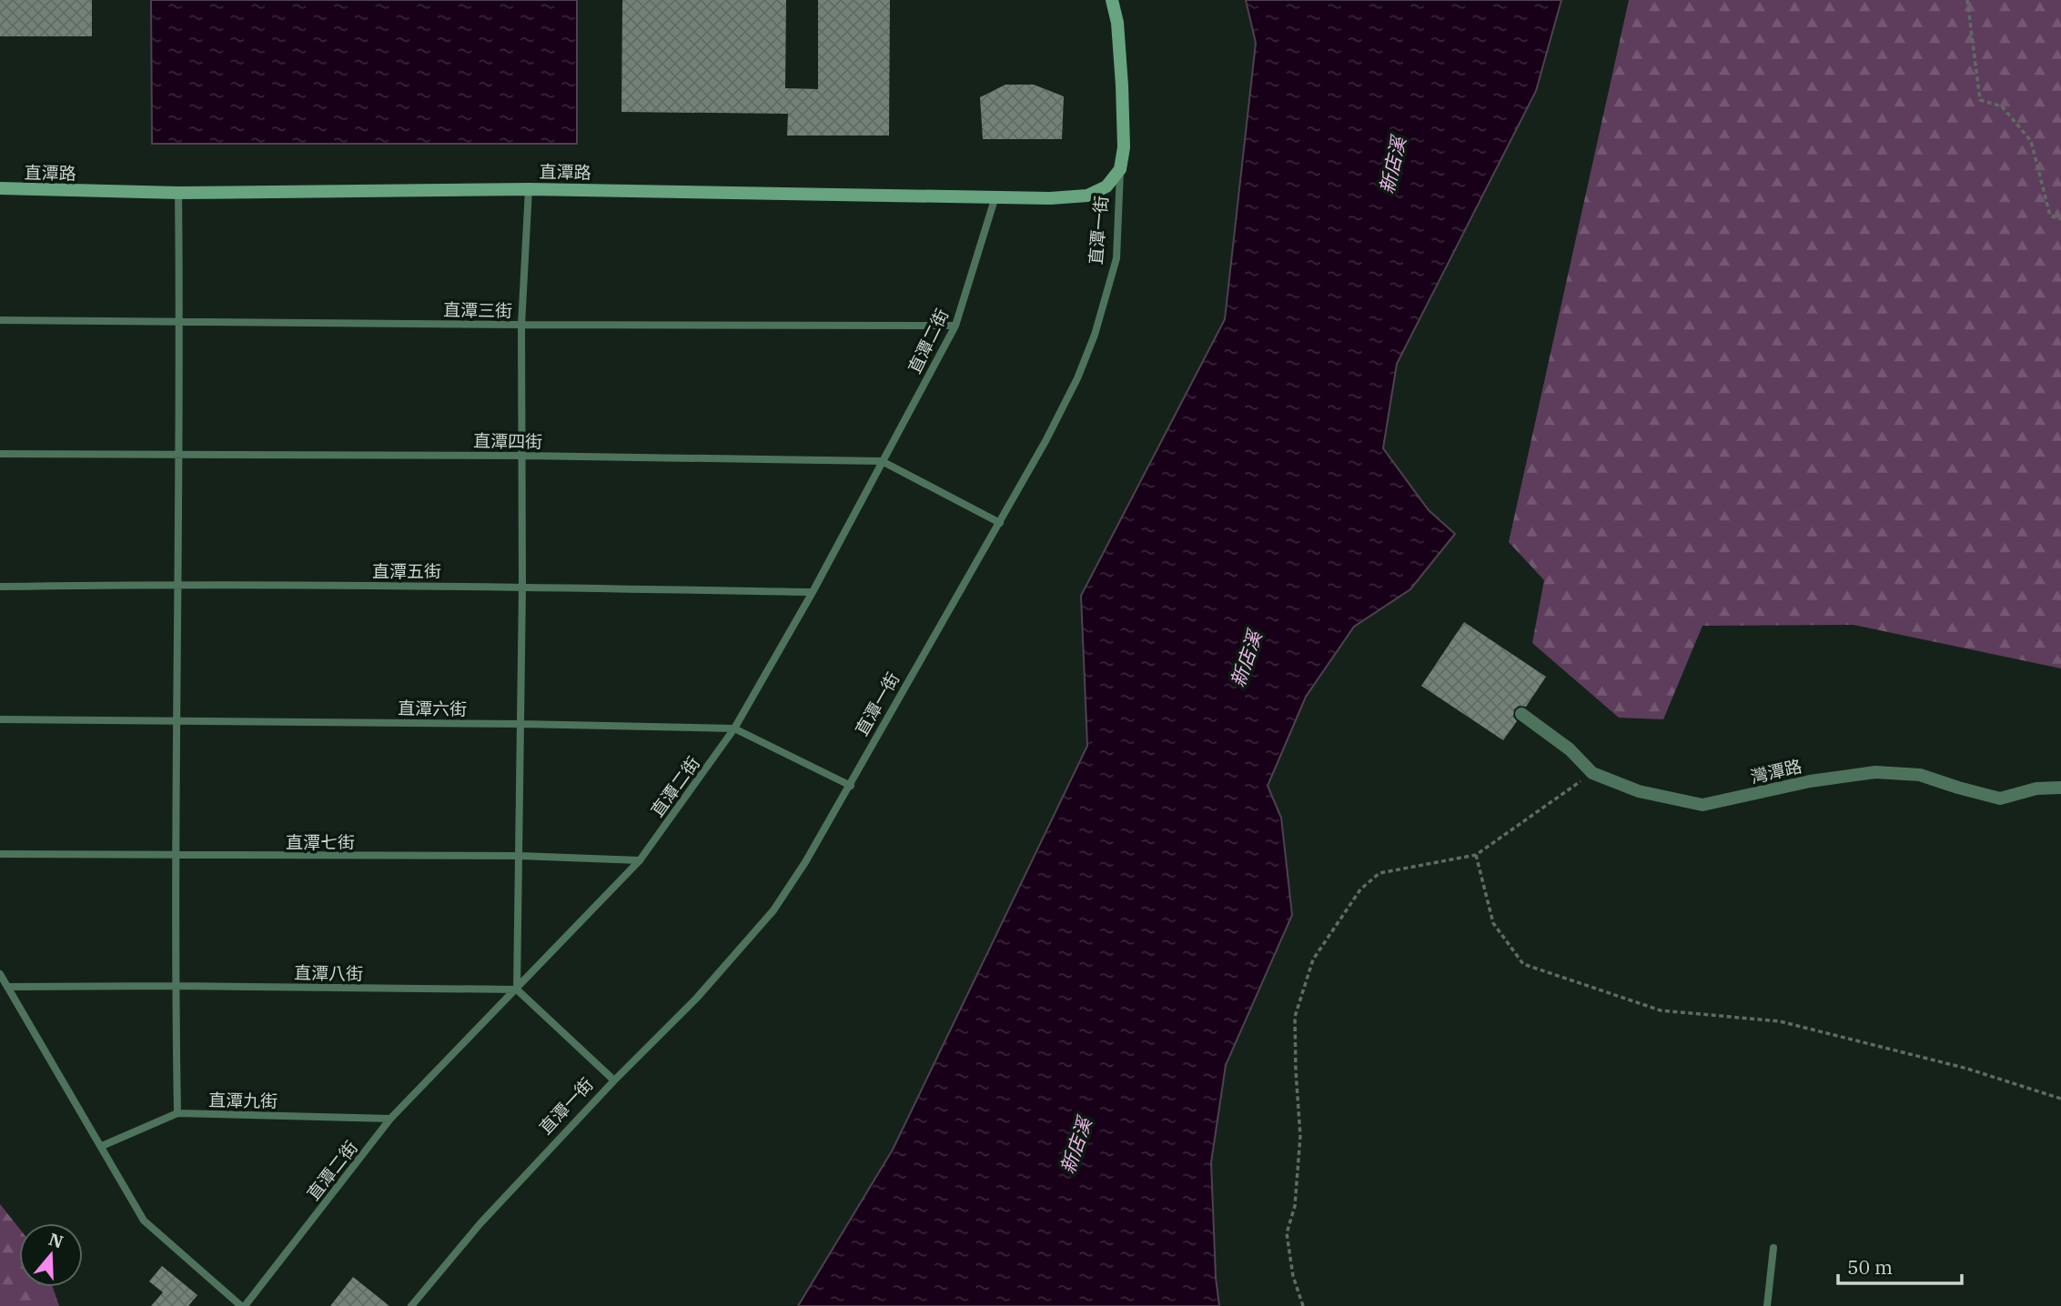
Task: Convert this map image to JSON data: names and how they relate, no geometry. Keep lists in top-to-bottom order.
{
  "streets": {
    "street": ["直潭路", "直潭一街", "灣潭路"],
    "lane": [
      "直潭三街",
      "直潭二街",
      "直潭四街",
      "直潭五街",
      "直潭六街",
      "直潭七街",
      "直潭八街",
      "直潭九街"
    ]
  },
  "crossings": [
    ["直潭路", "直潭一街"],
    ["直潭路", "直潭二街"],
    ["直潭一街", "直潭四街"],
    ["直潭一街", "直潭六街"],
    ["直潭三街", "直潭二街"],
    ["直潭二街", "直潭四街"],
    ["直潭二街", "直潭五街"],
    ["直潭二街", "直潭六街"],
    ["直潭二街", "直潭七街"],
    ["直潭二街", "直潭八街"],
    ["直潭二街", "直潭九街"]
  ],
  "water": ["新店溪"],
  "scale_bar": "50 m",
  "north": "top"
}
